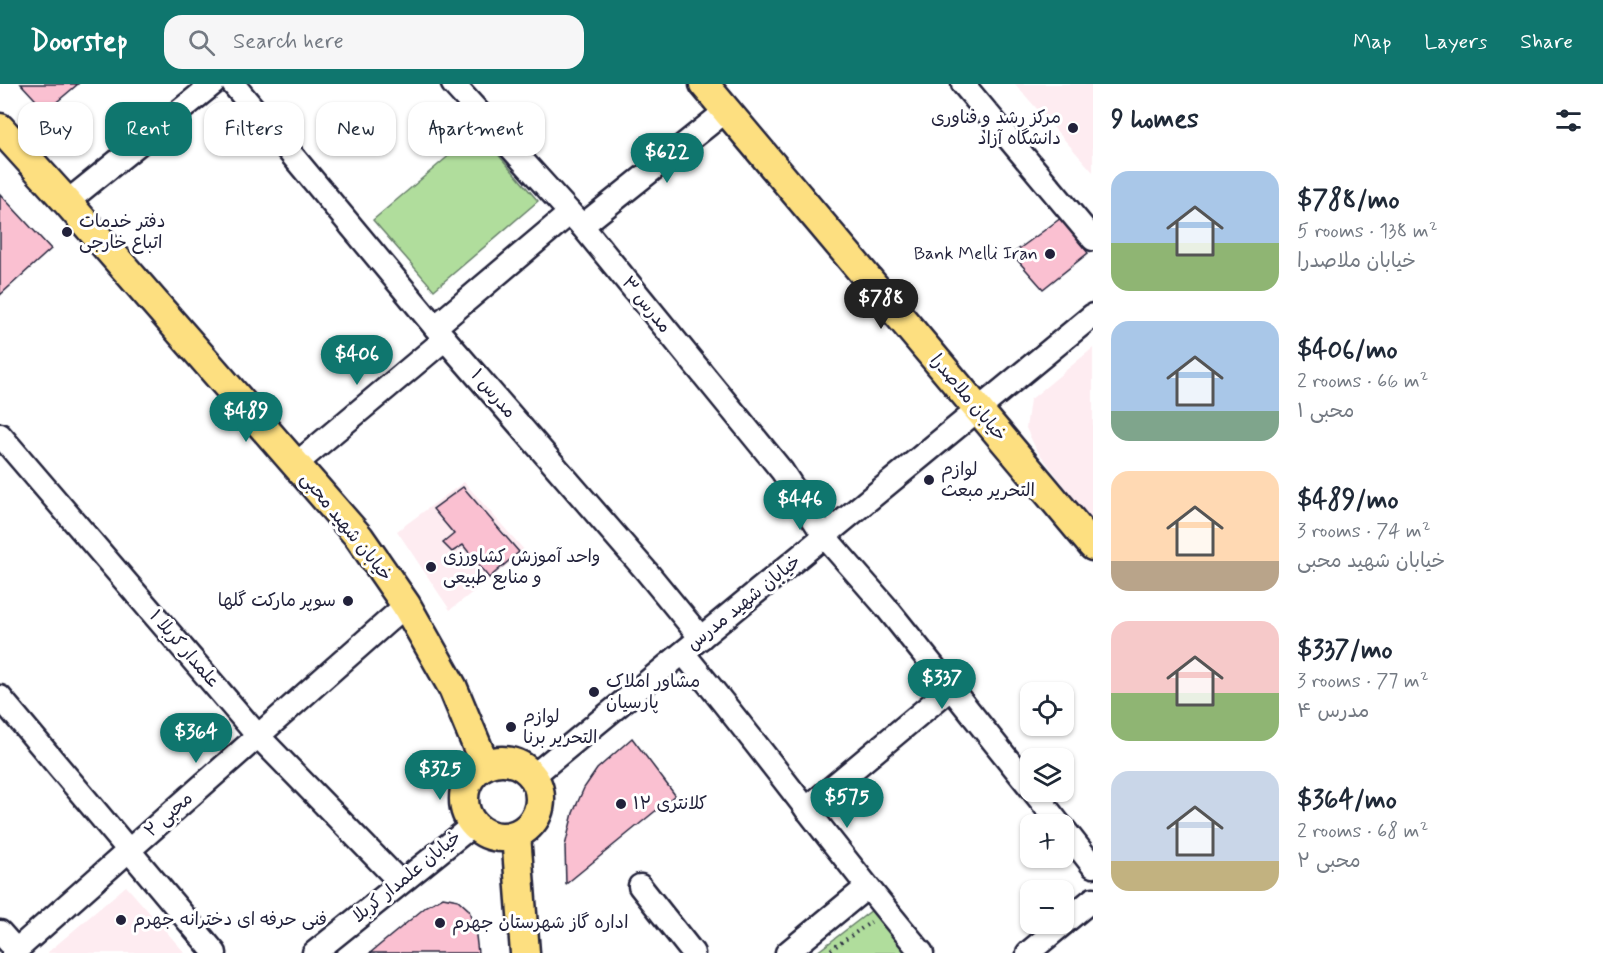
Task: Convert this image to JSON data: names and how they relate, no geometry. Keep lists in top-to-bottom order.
{
  "streets": {
    "main road": ["خیابان ملاصدرا", "خیابان شهید محبی"],
    "street": [
      "مدرس ۳",
      "مدرس ۱",
      "خیابان شهید مدرس",
      "علمدار کربلا ۱",
      "محبی ۲",
      "خیابان علمدار کربلا"
    ]
  },
  "crossings": [
    ["مدرس ۳", "خیابان شهید مدرس"],
    ["مدرس ۱", "خیابان شهید مدرس"],
    ["خیابان ملاصدرا", "خیابان شهید مدرس"],
    ["خیابان شهید محبی", "خیابان شهید مدرس"],
    ["خیابان شهید محبی", "محبی ۲"],
    ["خیابان شهید محبی", "خیابان علمدار کربلا"],
    ["خیابان شهید مدرس", "خیابان علمدار کربلا"],
    ["علمدار کربلا ۱", "محبی ۲"],
    ["علمدار کربلا ۱", "خیابان علمدار کربلا"]
  ],
  "places": [
    "مرکز رشد و فناوری دانشگاه آزاد",
    "دفتر خدمات اتباع خارجی",
    "Bank Melli Iran",
    "لوازم التحریر مبعث",
    "واحد آموزش کشاورزی و منابع طبیعی",
    "سوپر مارکت گلها",
    "مشاور املاک پارسیان",
    "لوازم التحریر برنا",
    "کلانتری ۱۲",
    "فنی حرفه ای دخترانه جهرم",
    "اداره گاز شهرستان جهرم"
  ],
  "page": {
    "header": "Doorstep",
    "search": "Search here",
    "nav": ["Map", "Layers", "Share"],
    "heading": "9 homes",
    "chip": [
      "Buy",
      "Rent",
      "Filters",
      "New",
      "Apartment"
    ],
    "price": [
      "$622",
      "$788",
      "$406",
      "$489",
      "$446",
      "$337",
      "$364",
      "$325",
      "$575"
    ],
    "list": [
      {
        "name": "$788/mo",
        "note": "5 rooms · 138 m² · خیابان ملاصدرا"
      },
      {
        "name": "$406/mo",
        "note": "2 rooms · 66 m² · محبی ۱"
      },
      {
        "name": "$489/mo",
        "note": "3 rooms · 74 m² · خیابان شهید محبی"
      },
      {
        "name": "$337/mo",
        "note": "3 rooms · 77 m² · مدرس ۴"
      },
      {
        "name": "$364/mo",
        "note": "2 rooms · 68 m² · محبی ۲"
      }
    ],
    "map_buttons": ["+", "−"]
  }
}
